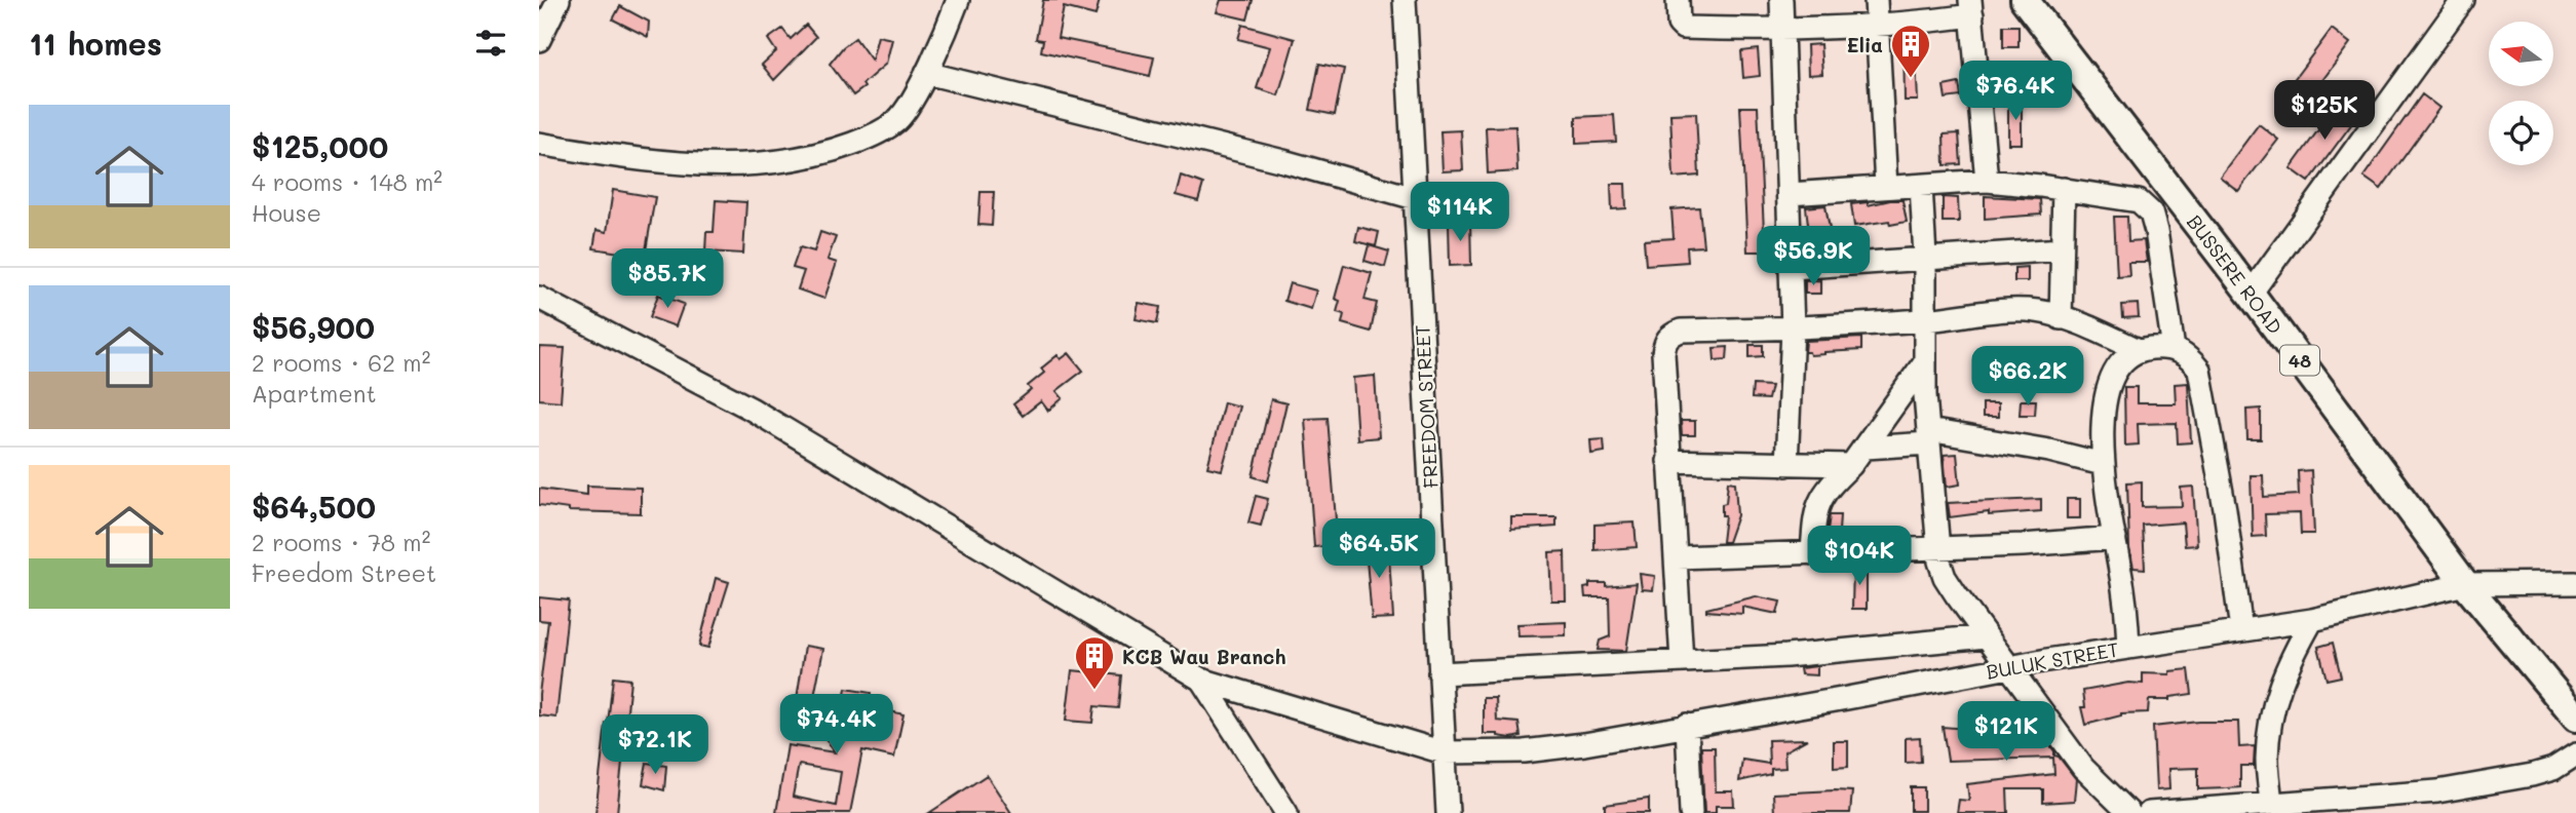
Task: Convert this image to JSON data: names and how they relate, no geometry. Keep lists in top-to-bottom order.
{
  "streets": {
    "main road": ["BUSSERE ROAD", "48"],
    "street": ["FREEDOM STREET", "BULUK STREET"]
  },
  "crossings": [
    ["BUSSERE ROAD", "BULUK STREET"],
    ["FREEDOM STREET", "BULUK STREET"]
  ],
  "places": {
    "building": ["Elia", "KCB Wau Branch"]
  },
  "north": "left",
  "page": {
    "heading": "11 homes",
    "price": [
      "$76.4K",
      "$125K",
      "$114K",
      "$56.9K",
      "$85.7K",
      "$66.2K",
      "$64.5K",
      "$104K",
      "$74.4K",
      "$121K",
      "$72.1K"
    ],
    "list": [
      {
        "name": "$125,000",
        "note": "4 rooms · 148 m² · House"
      },
      {
        "name": "$56,900",
        "note": "2 rooms · 62 m² · Apartment"
      },
      {
        "name": "$64,500",
        "note": "2 rooms · 78 m² · Freedom Street"
      }
    ]
  }
}
